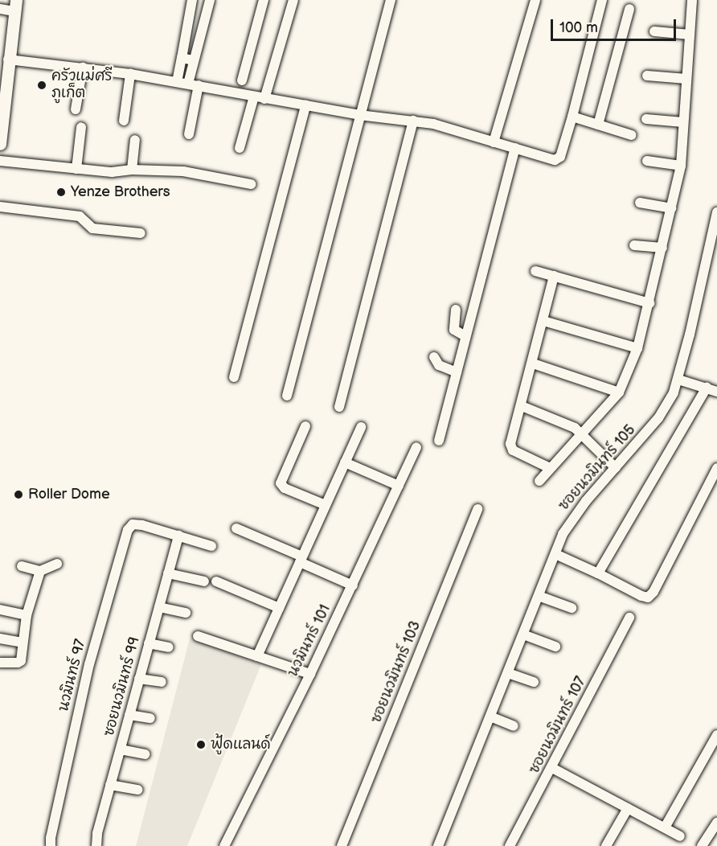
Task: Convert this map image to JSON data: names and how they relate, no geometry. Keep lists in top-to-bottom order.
{
  "streets": {
    "street": [
      "ซอยนวมินทร์ 105",
      "นวมินทร์ 101",
      "ซอยนวมินทร์ 103",
      "นวมินทร์ 97",
      "ซอยนวมินทร์ 99",
      "ซอยนวมินทร์ 107"
    ]
  },
  "crossings": [
    ["นวมินทร์ 97", "ซอยนวมินทร์ 99"]
  ],
  "places": [
    "ครัวแม่ศรี ภูเก็ต",
    "Yenze Brothers",
    "Roller Dome",
    "ฟู้ดแลนด์"
  ],
  "scale_bar": "100 m"
}
